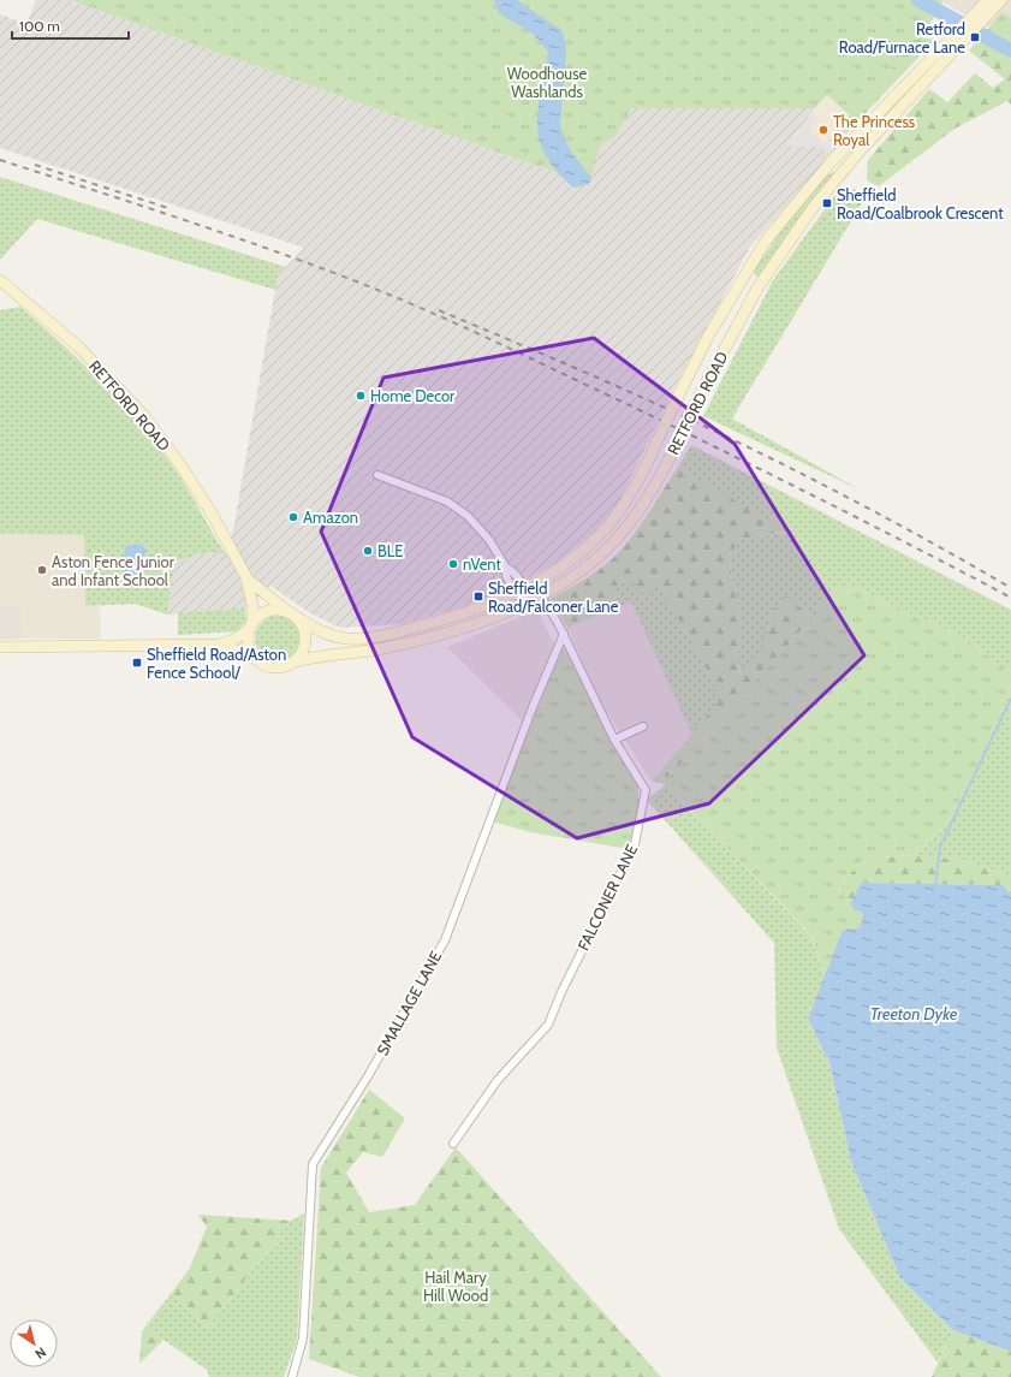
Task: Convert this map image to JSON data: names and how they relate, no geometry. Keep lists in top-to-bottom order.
{
  "streets": {
    "main road": ["RETFORD ROAD"],
    "street": ["FALCONER LANE", "SMALLAGE LANE"]
  },
  "crossings": [
    ["RETFORD ROAD", "FALCONER LANE"],
    ["FALCONER LANE", "SMALLAGE LANE"]
  ],
  "water": ["Treeton Dyke"],
  "parks": ["Woodhouse Washlands", "Hail Mary Hill Wood"],
  "places": {
    "transit": [
      "Retford Road/Furnace Lane",
      "Sheffield Road/Coalbrook Crescent",
      "Sheffield Road/Falconer Lane",
      "Sheffield Road/Aston Fence School/"
    ],
    "other": [
      "The Princess Royal",
      "Home Decor",
      "Amazon",
      "BLE",
      "nVent",
      "Aston Fence Junior and Infant School"
    ]
  },
  "scale_bar": "100 m",
  "north": "bottom right"
}
